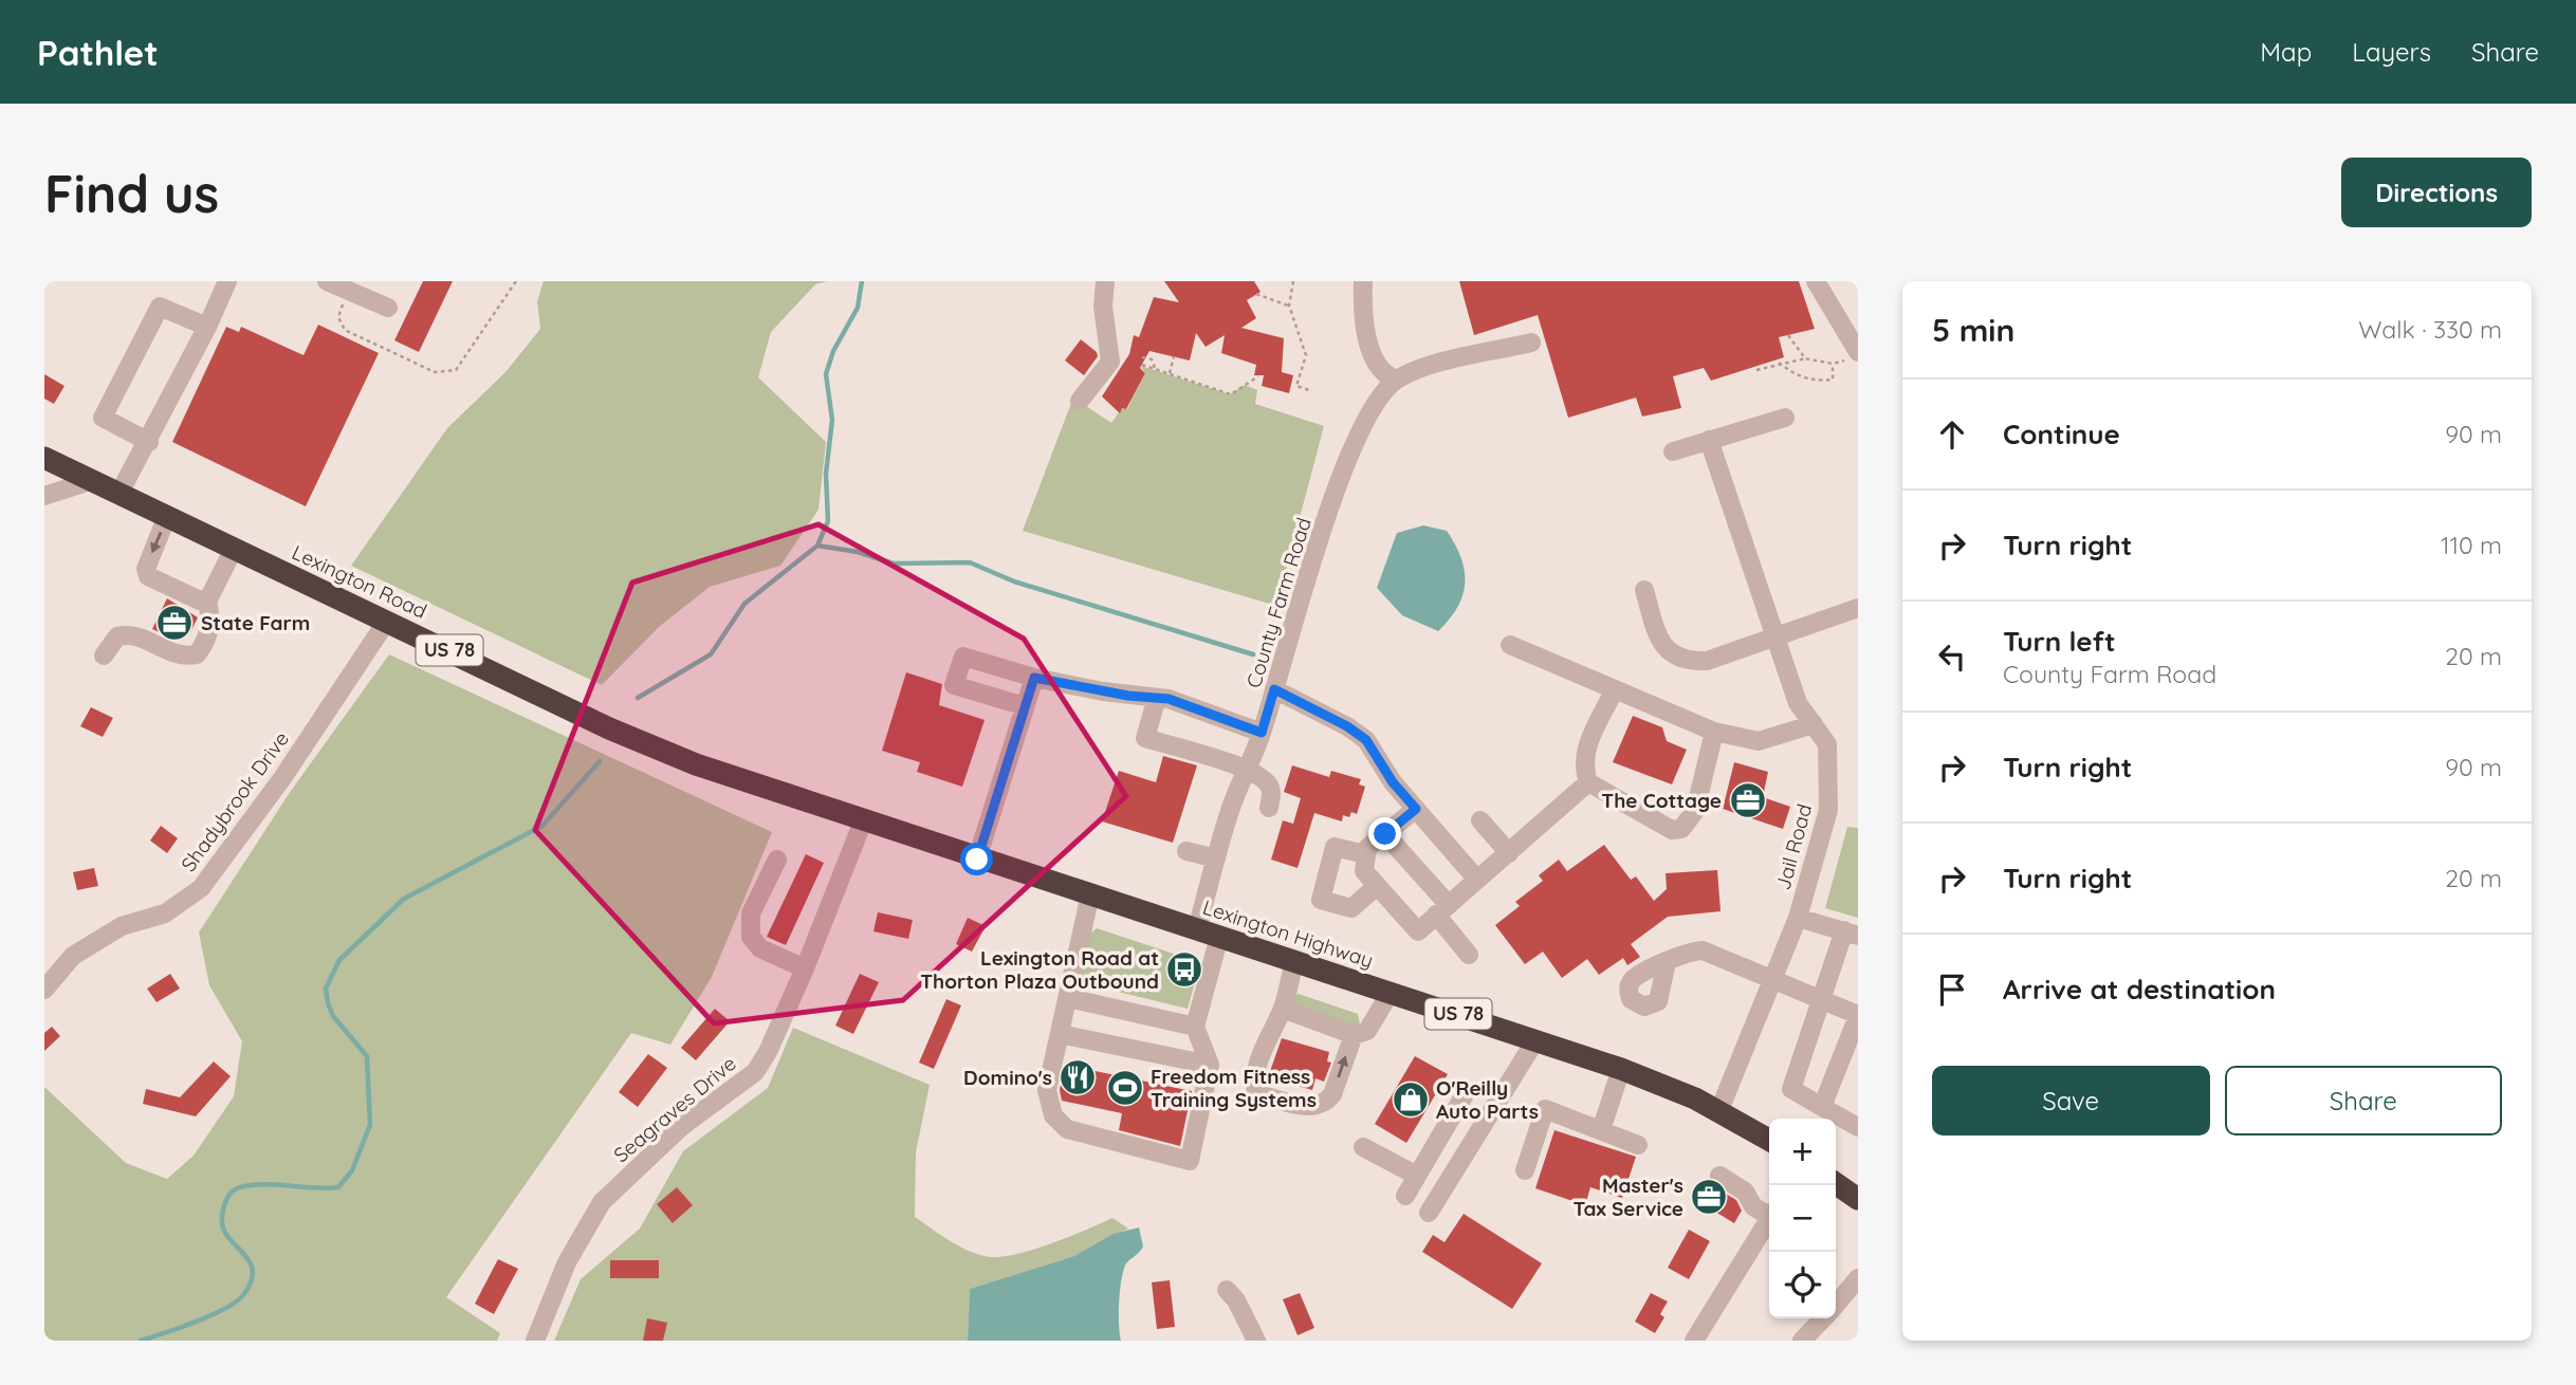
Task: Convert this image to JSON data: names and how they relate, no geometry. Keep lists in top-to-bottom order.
{
  "streets": {
    "highway": ["Lexington Road", "US 78", "Lexington Highway"],
    "street": [
      "County Farm Road",
      "Shadybrook Drive",
      "Jail Road",
      "Seagraves Drive"
    ]
  },
  "crossings": [
    ["Lexington Road", "Shadybrook Drive"],
    ["Lexington Road", "Lexington Highway"],
    ["Lexington Road", "Seagraves Drive"],
    ["County Farm Road", "Lexington Highway"],
    ["US 78", "Jail Road"],
    ["US 78", "Lexington Highway"],
    ["Jail Road", "Lexington Highway"],
    ["Lexington Highway", "Seagraves Drive"]
  ],
  "places": {
    "office": ["State Farm", "The Cottage", "Master's Tax Service"],
    "bus stop": ["Lexington Road at Thorton Plaza Outbound"],
    "restaurant": ["Domino's"],
    "sports": ["Freedom Fitness Training Systems"],
    "shop": ["O'Reilly Auto Parts"]
  },
  "page": {
    "header": "Pathlet",
    "nav": ["Map", "Layers", "Share"],
    "buttons": [
      "Directions",
      ["Save", "Share"]
    ],
    "title": "Find us",
    "heading": ["5 min", "Walk · 330 m"],
    "list": [
      ["Continue", "90 m"],
      ["Turn right", "110 m"],
      ["Turn left", "County Farm Road", "20 m"],
      ["Turn right", "90 m"],
      ["Turn right", "20 m"],
      "Arrive at destination"
    ],
    "map_buttons": ["+", "−"]
  }
}
